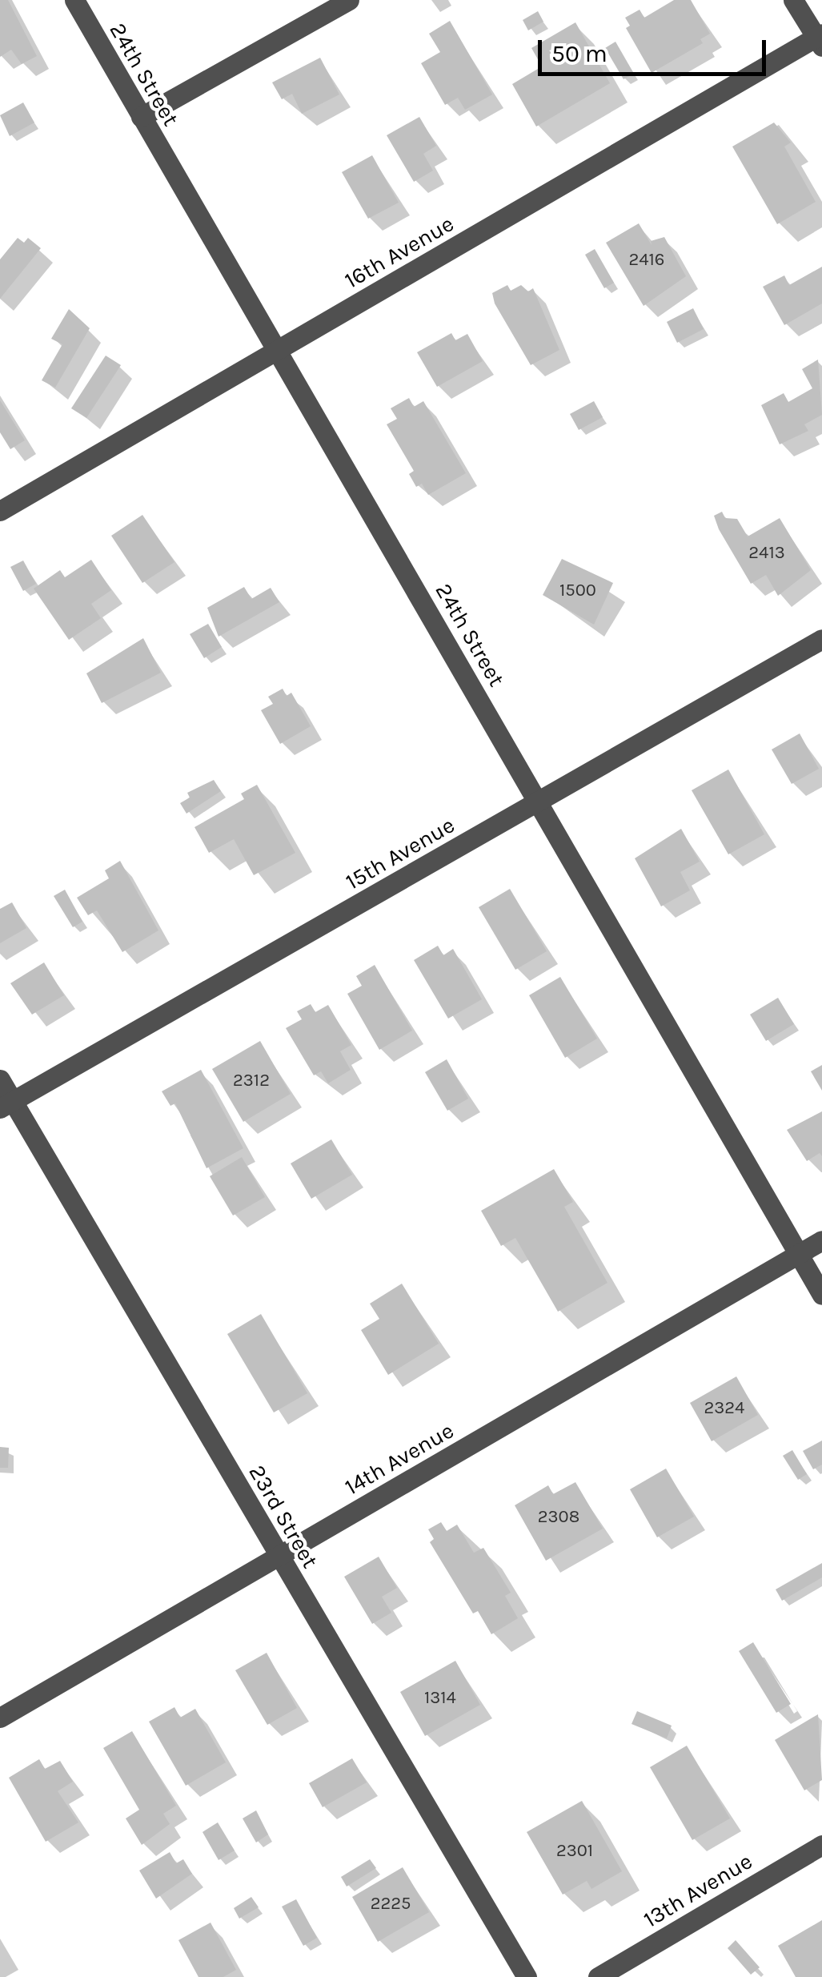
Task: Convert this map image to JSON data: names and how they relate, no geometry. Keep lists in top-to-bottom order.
{
  "streets": {
    "street": [
      "24th Street",
      "16th Avenue",
      "15th Avenue",
      "14th Avenue",
      "23rd Street",
      "13th Avenue"
    ]
  },
  "crossings": [
    ["24th Street", "16th Avenue"],
    ["24th Street", "15th Avenue"],
    ["24th Street", "14th Avenue"],
    ["15th Avenue", "23rd Street"],
    ["14th Avenue", "23rd Street"]
  ],
  "house_numbers": [
    "2416",
    "2413",
    "1500",
    "2312",
    "2324",
    "2308",
    "1314",
    "2301",
    "2225"
  ],
  "scale_bar": "50 m"
}
